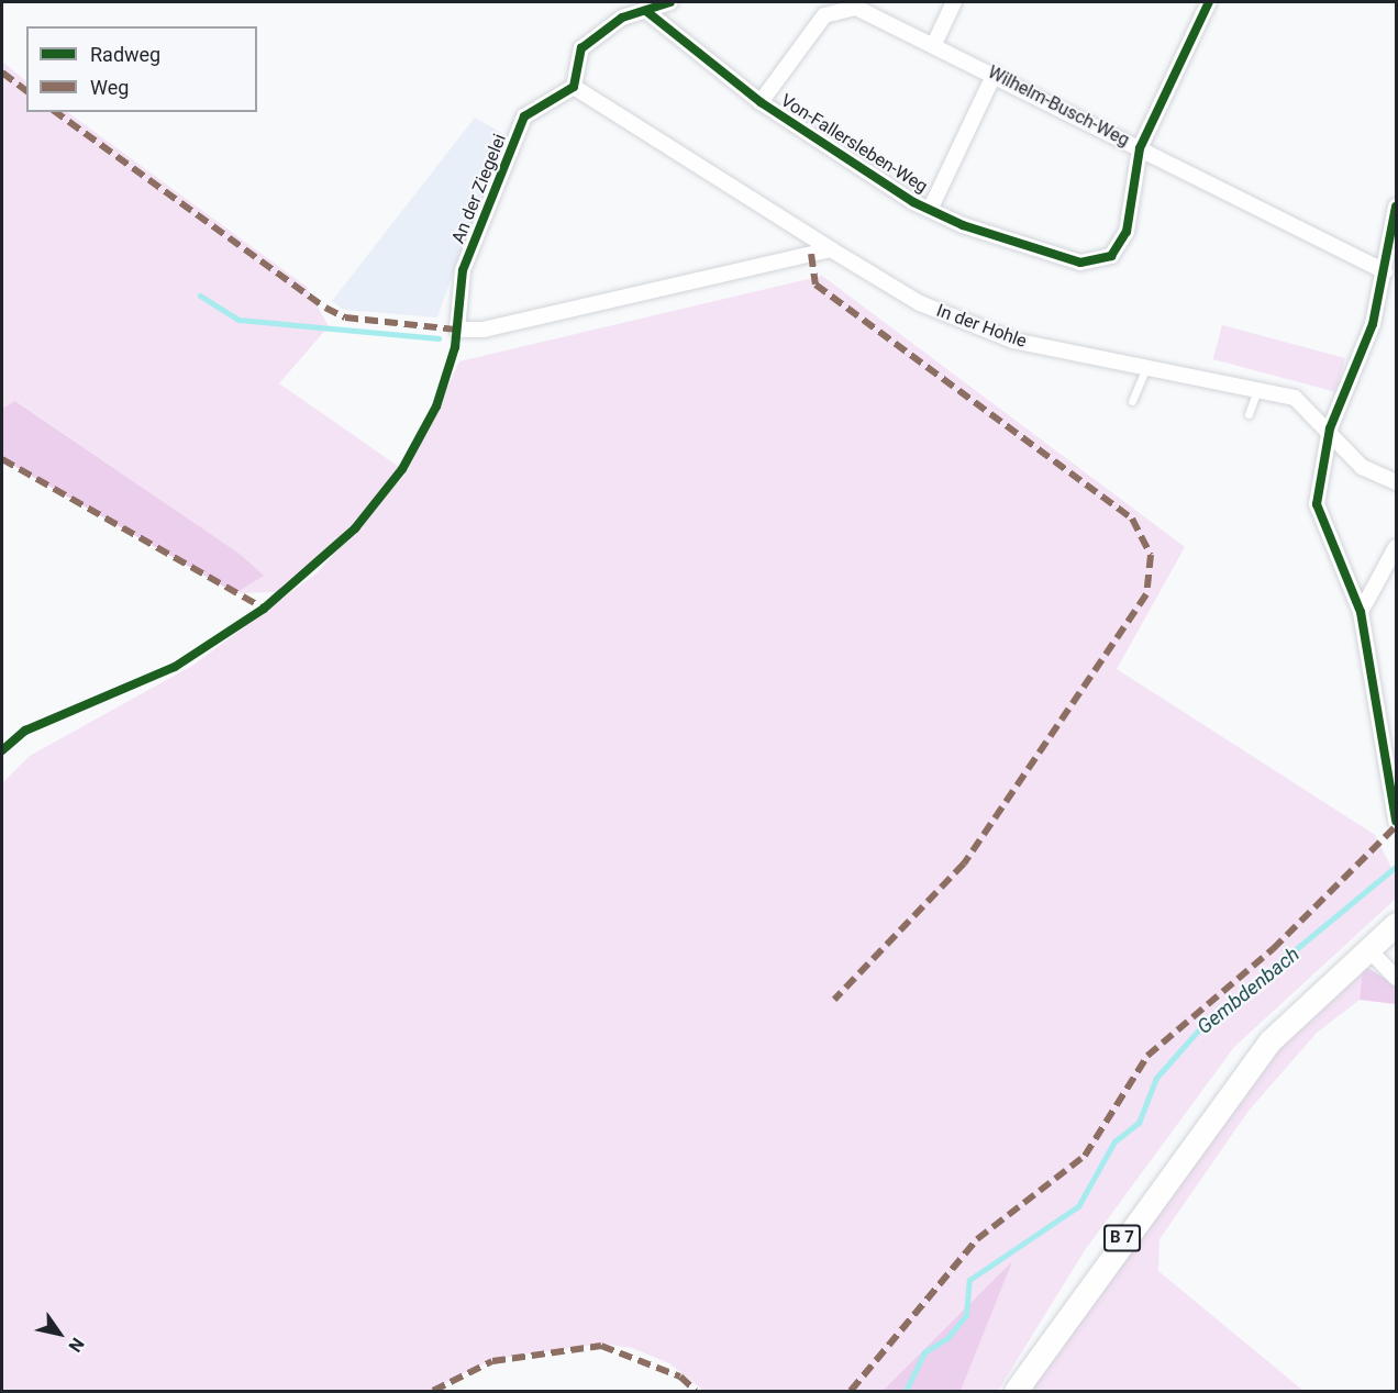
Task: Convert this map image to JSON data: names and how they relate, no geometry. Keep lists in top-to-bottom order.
{
  "streets": {
    "main road": ["B 7"],
    "street": [
      "Wilhelm-Busch-Weg",
      "Von-Fallersleben-Weg",
      "An der Ziegelei",
      "In der Hohle"
    ]
  },
  "crossings": [
    ["Wilhelm-Busch-Weg", "Von-Fallersleben-Weg"],
    ["An der Ziegelei", "In der Hohle"]
  ],
  "water": ["Gembdenbach"],
  "legend": ["Radweg", "Weg"],
  "north": "bottom right"
}
